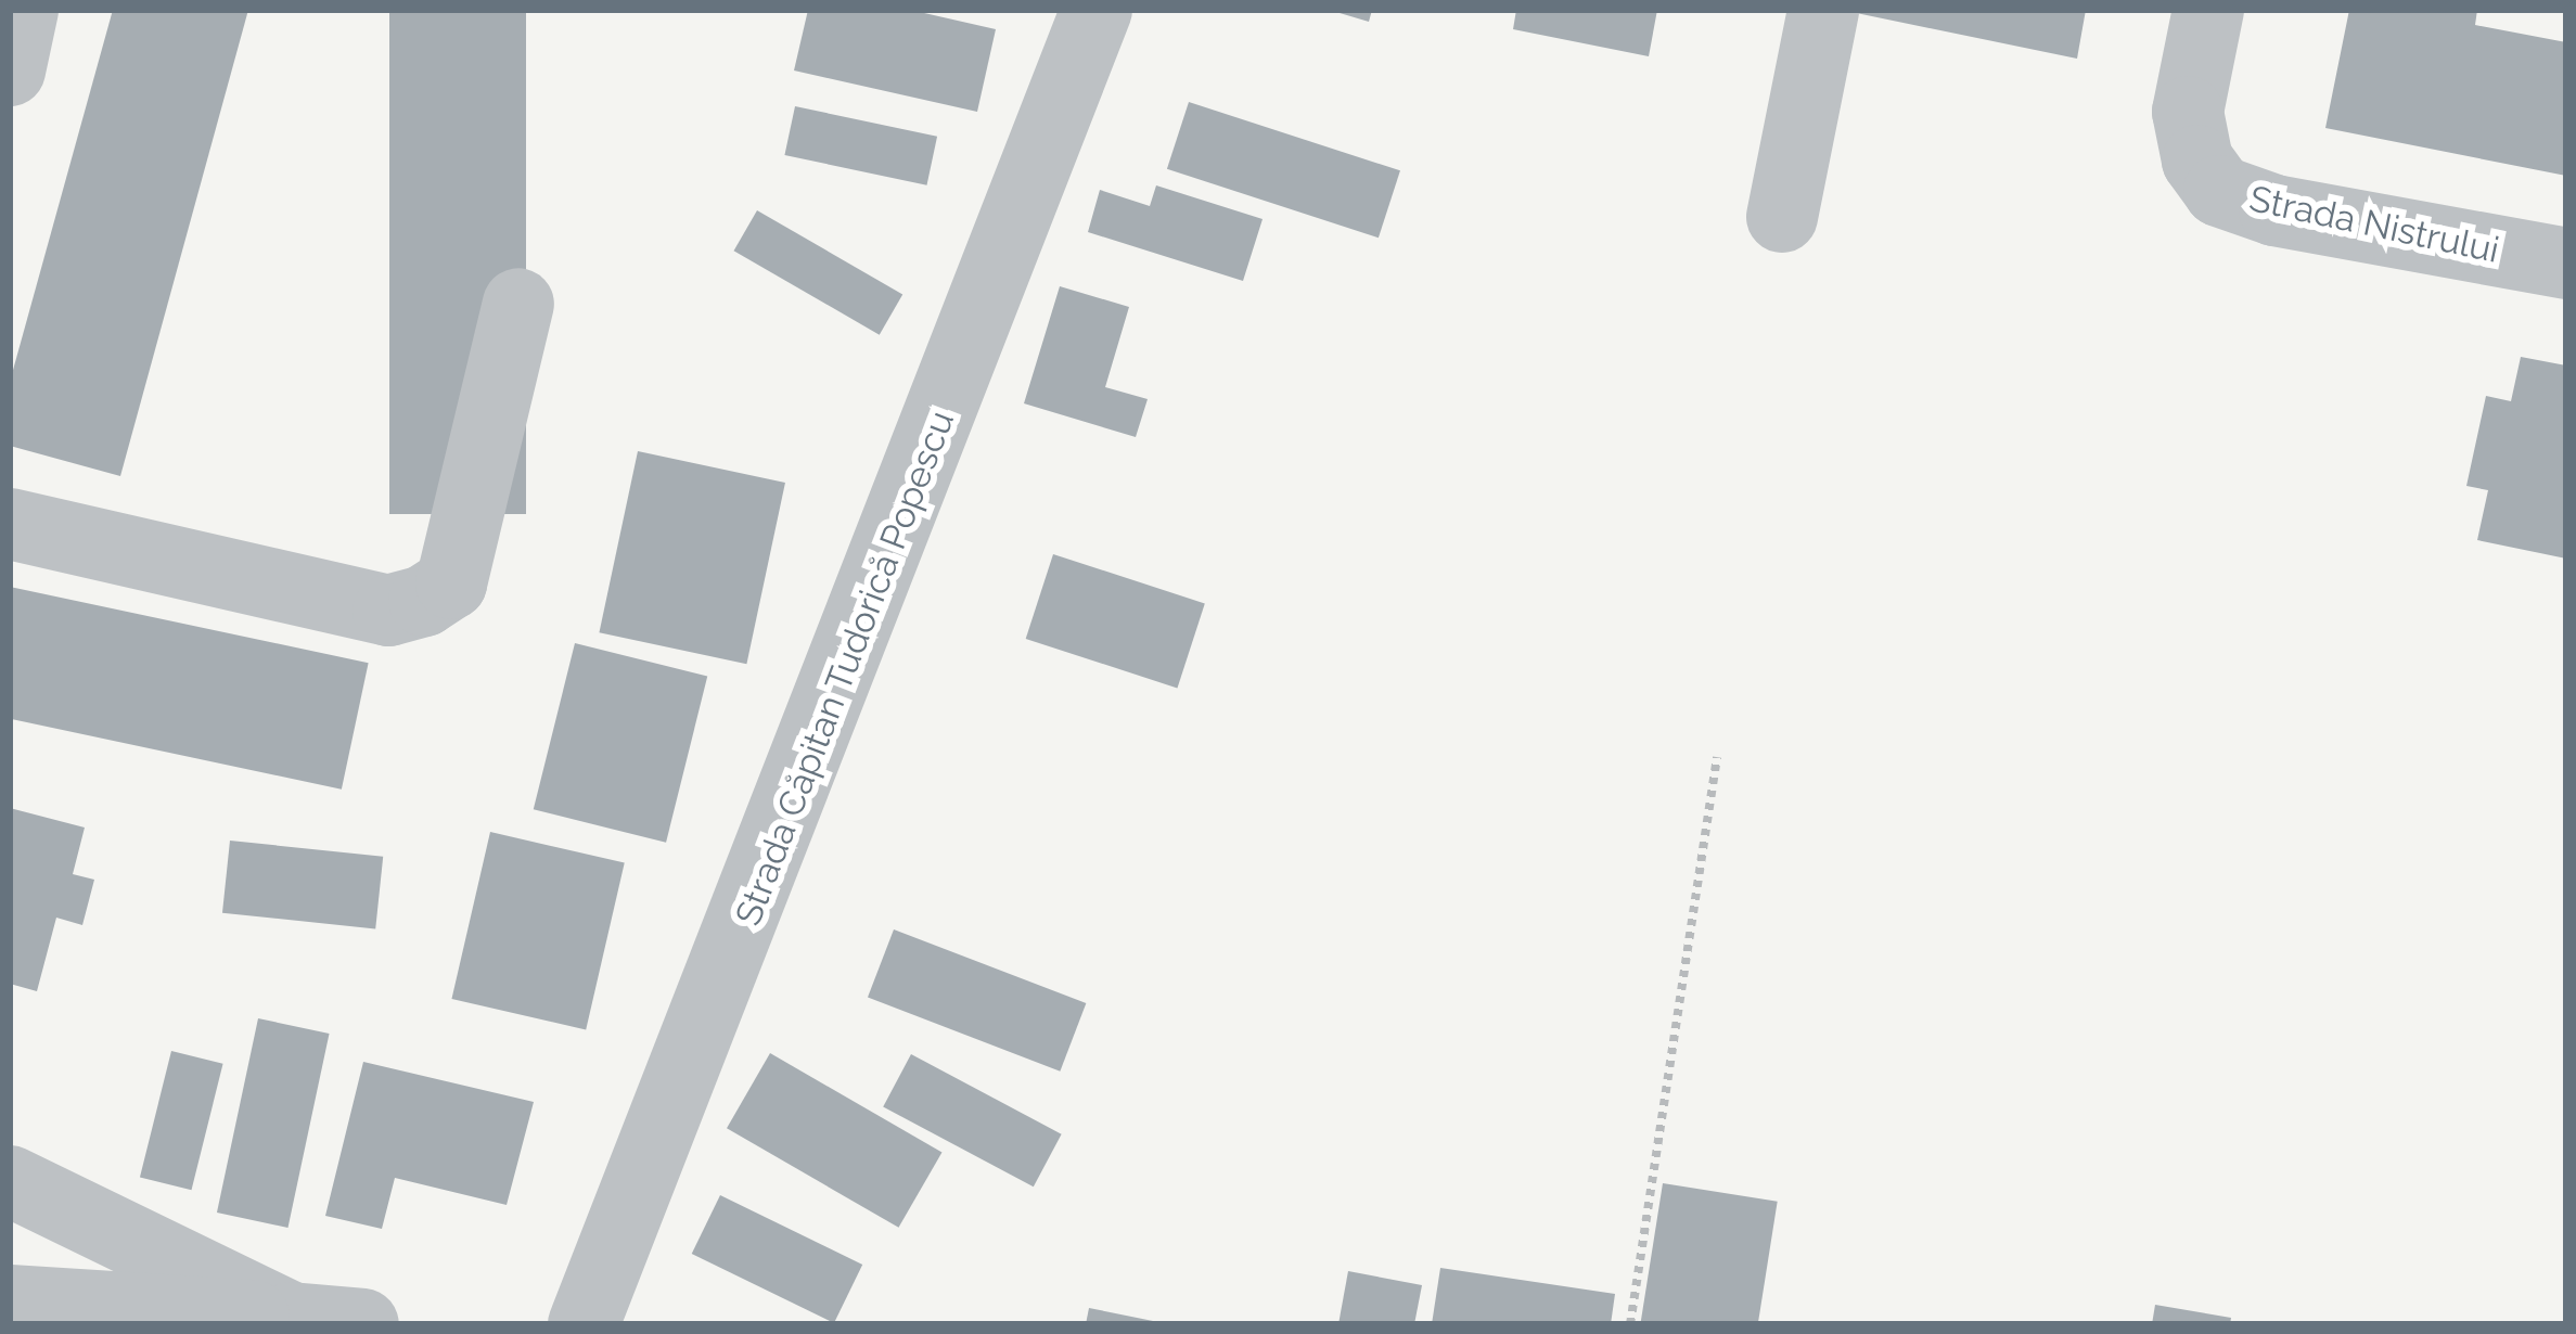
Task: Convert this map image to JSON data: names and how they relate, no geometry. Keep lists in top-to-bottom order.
{
  "streets": {
    "street": ["Strada Nistrului", "Strada Căpitan Tudorică Popescu"]
  }
}
